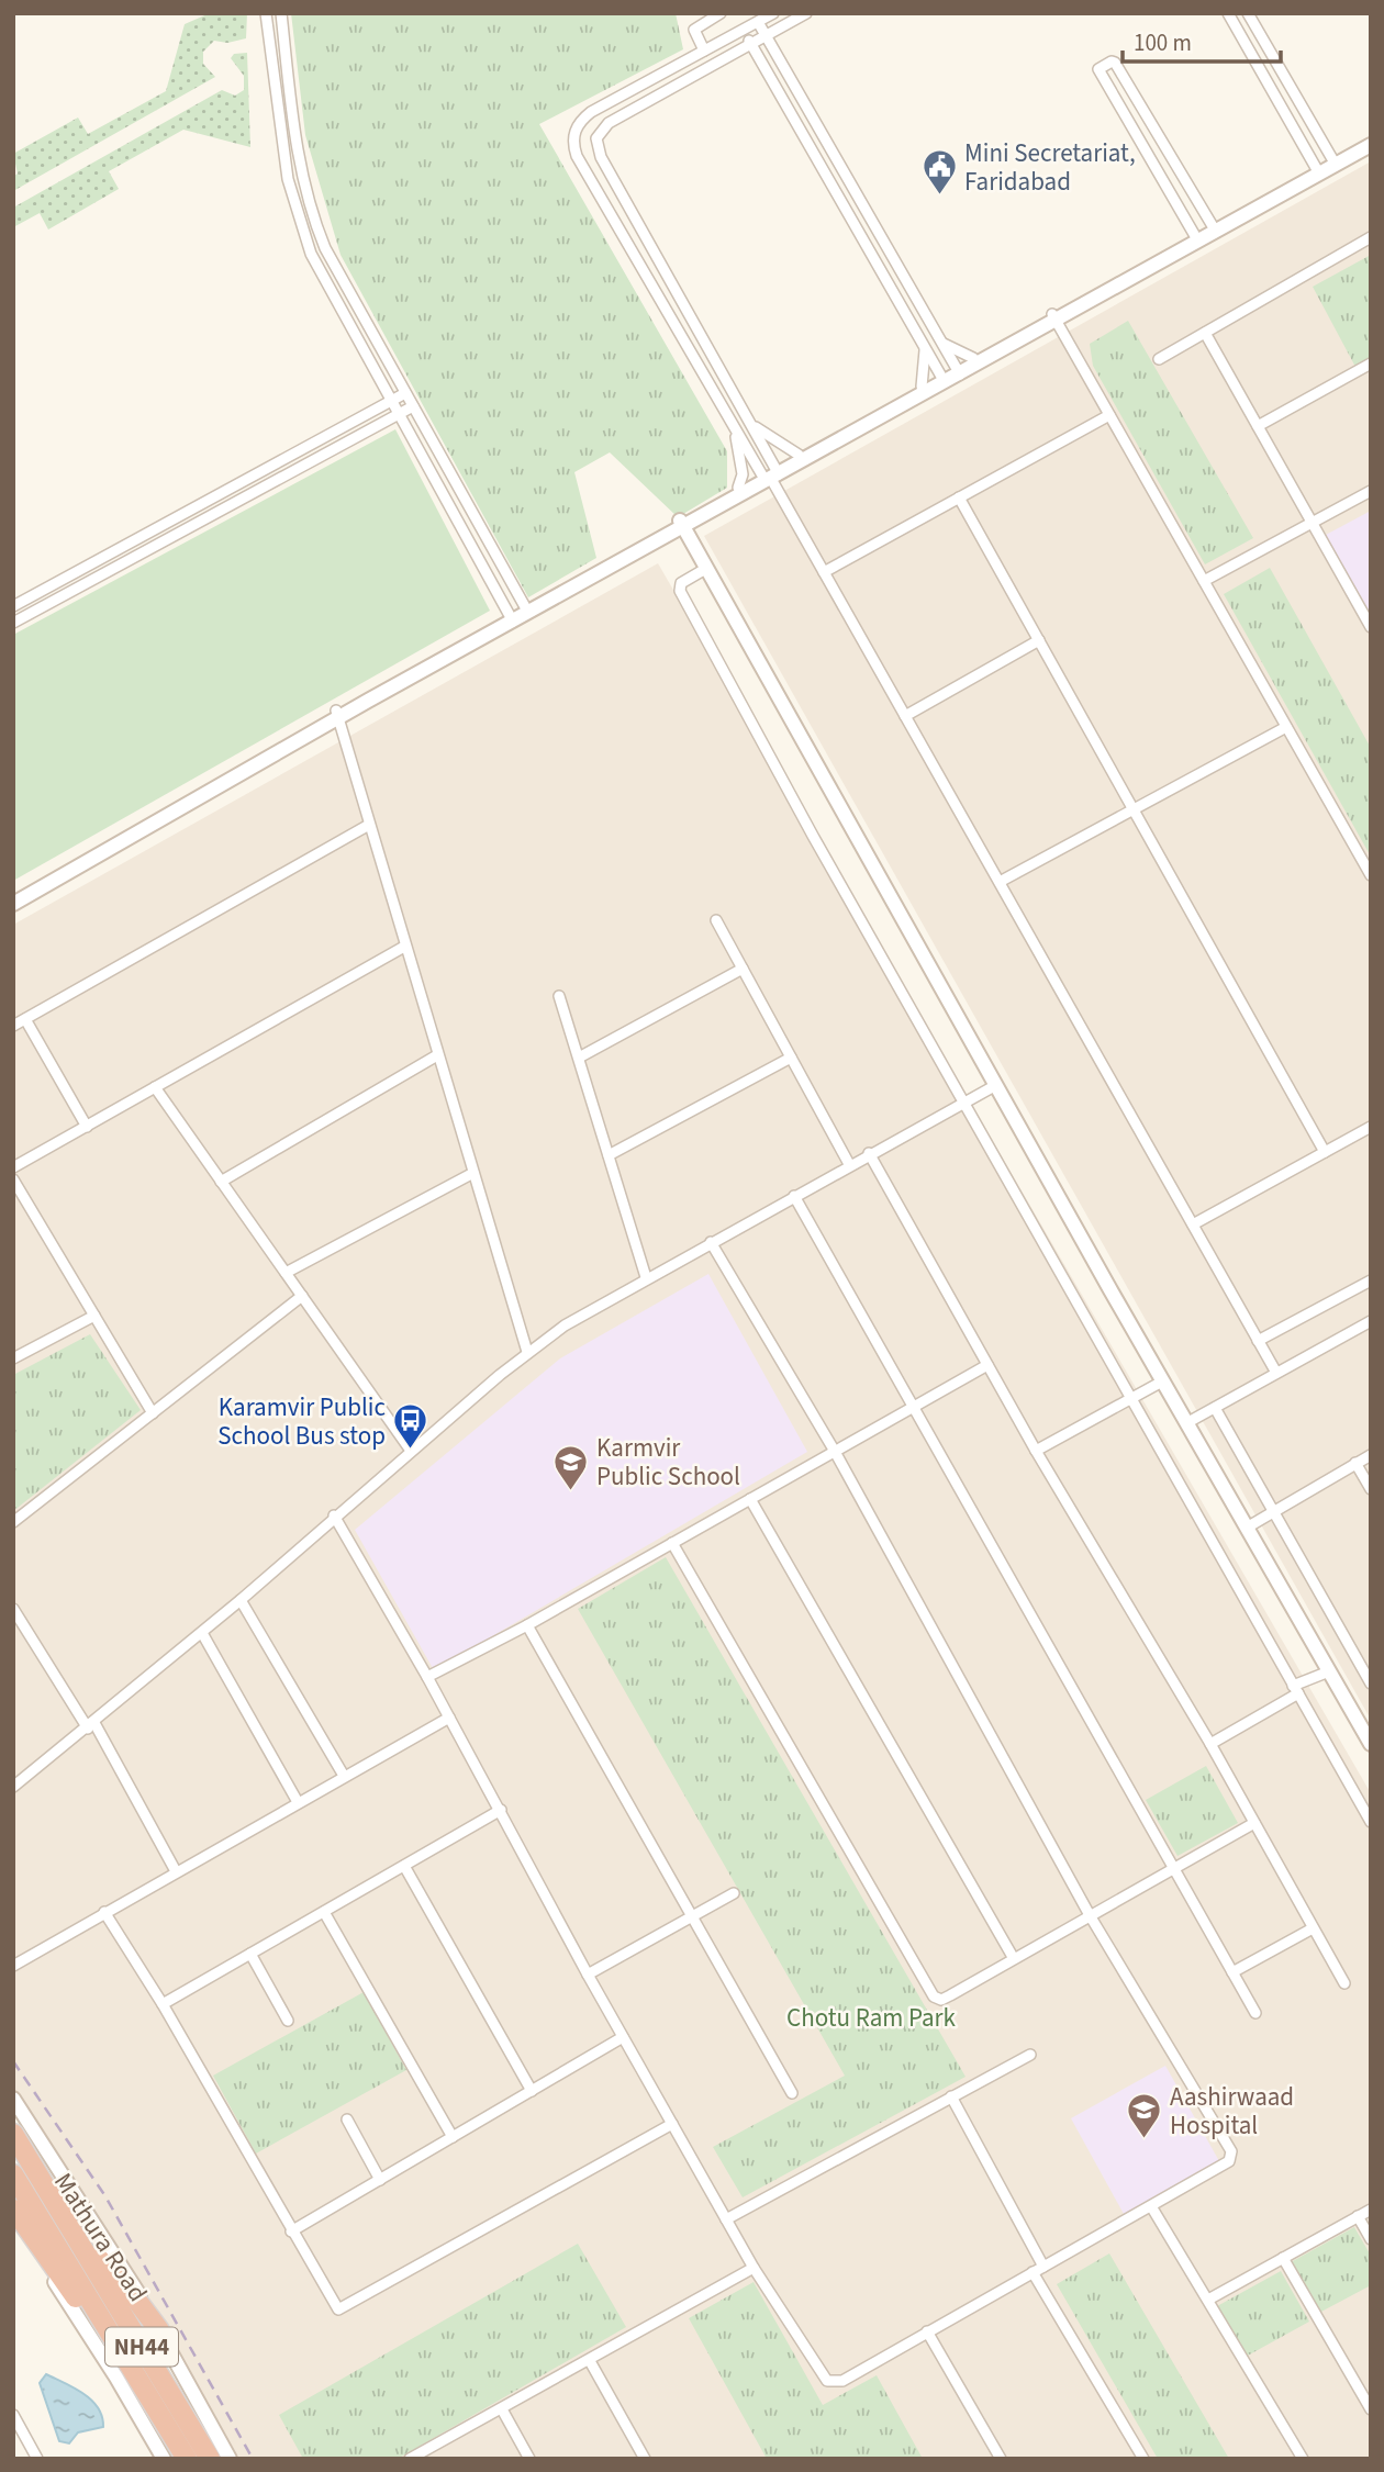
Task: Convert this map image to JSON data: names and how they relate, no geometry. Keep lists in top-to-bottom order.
{
  "streets": {
    "highway": ["Mathura Road", "NH44"]
  },
  "crossings": [
    ["Mathura Road", "NH44"]
  ],
  "parks": ["Chotu Ram Park"],
  "places": {
    "public building": ["Mini Secretariat, Faridabad"],
    "bus stop": ["Karamvir Public School Bus stop"],
    "school or university": ["Karmvir Public School", "Aashirwaad Hospital"]
  },
  "scale_bar": "100 m"
}
